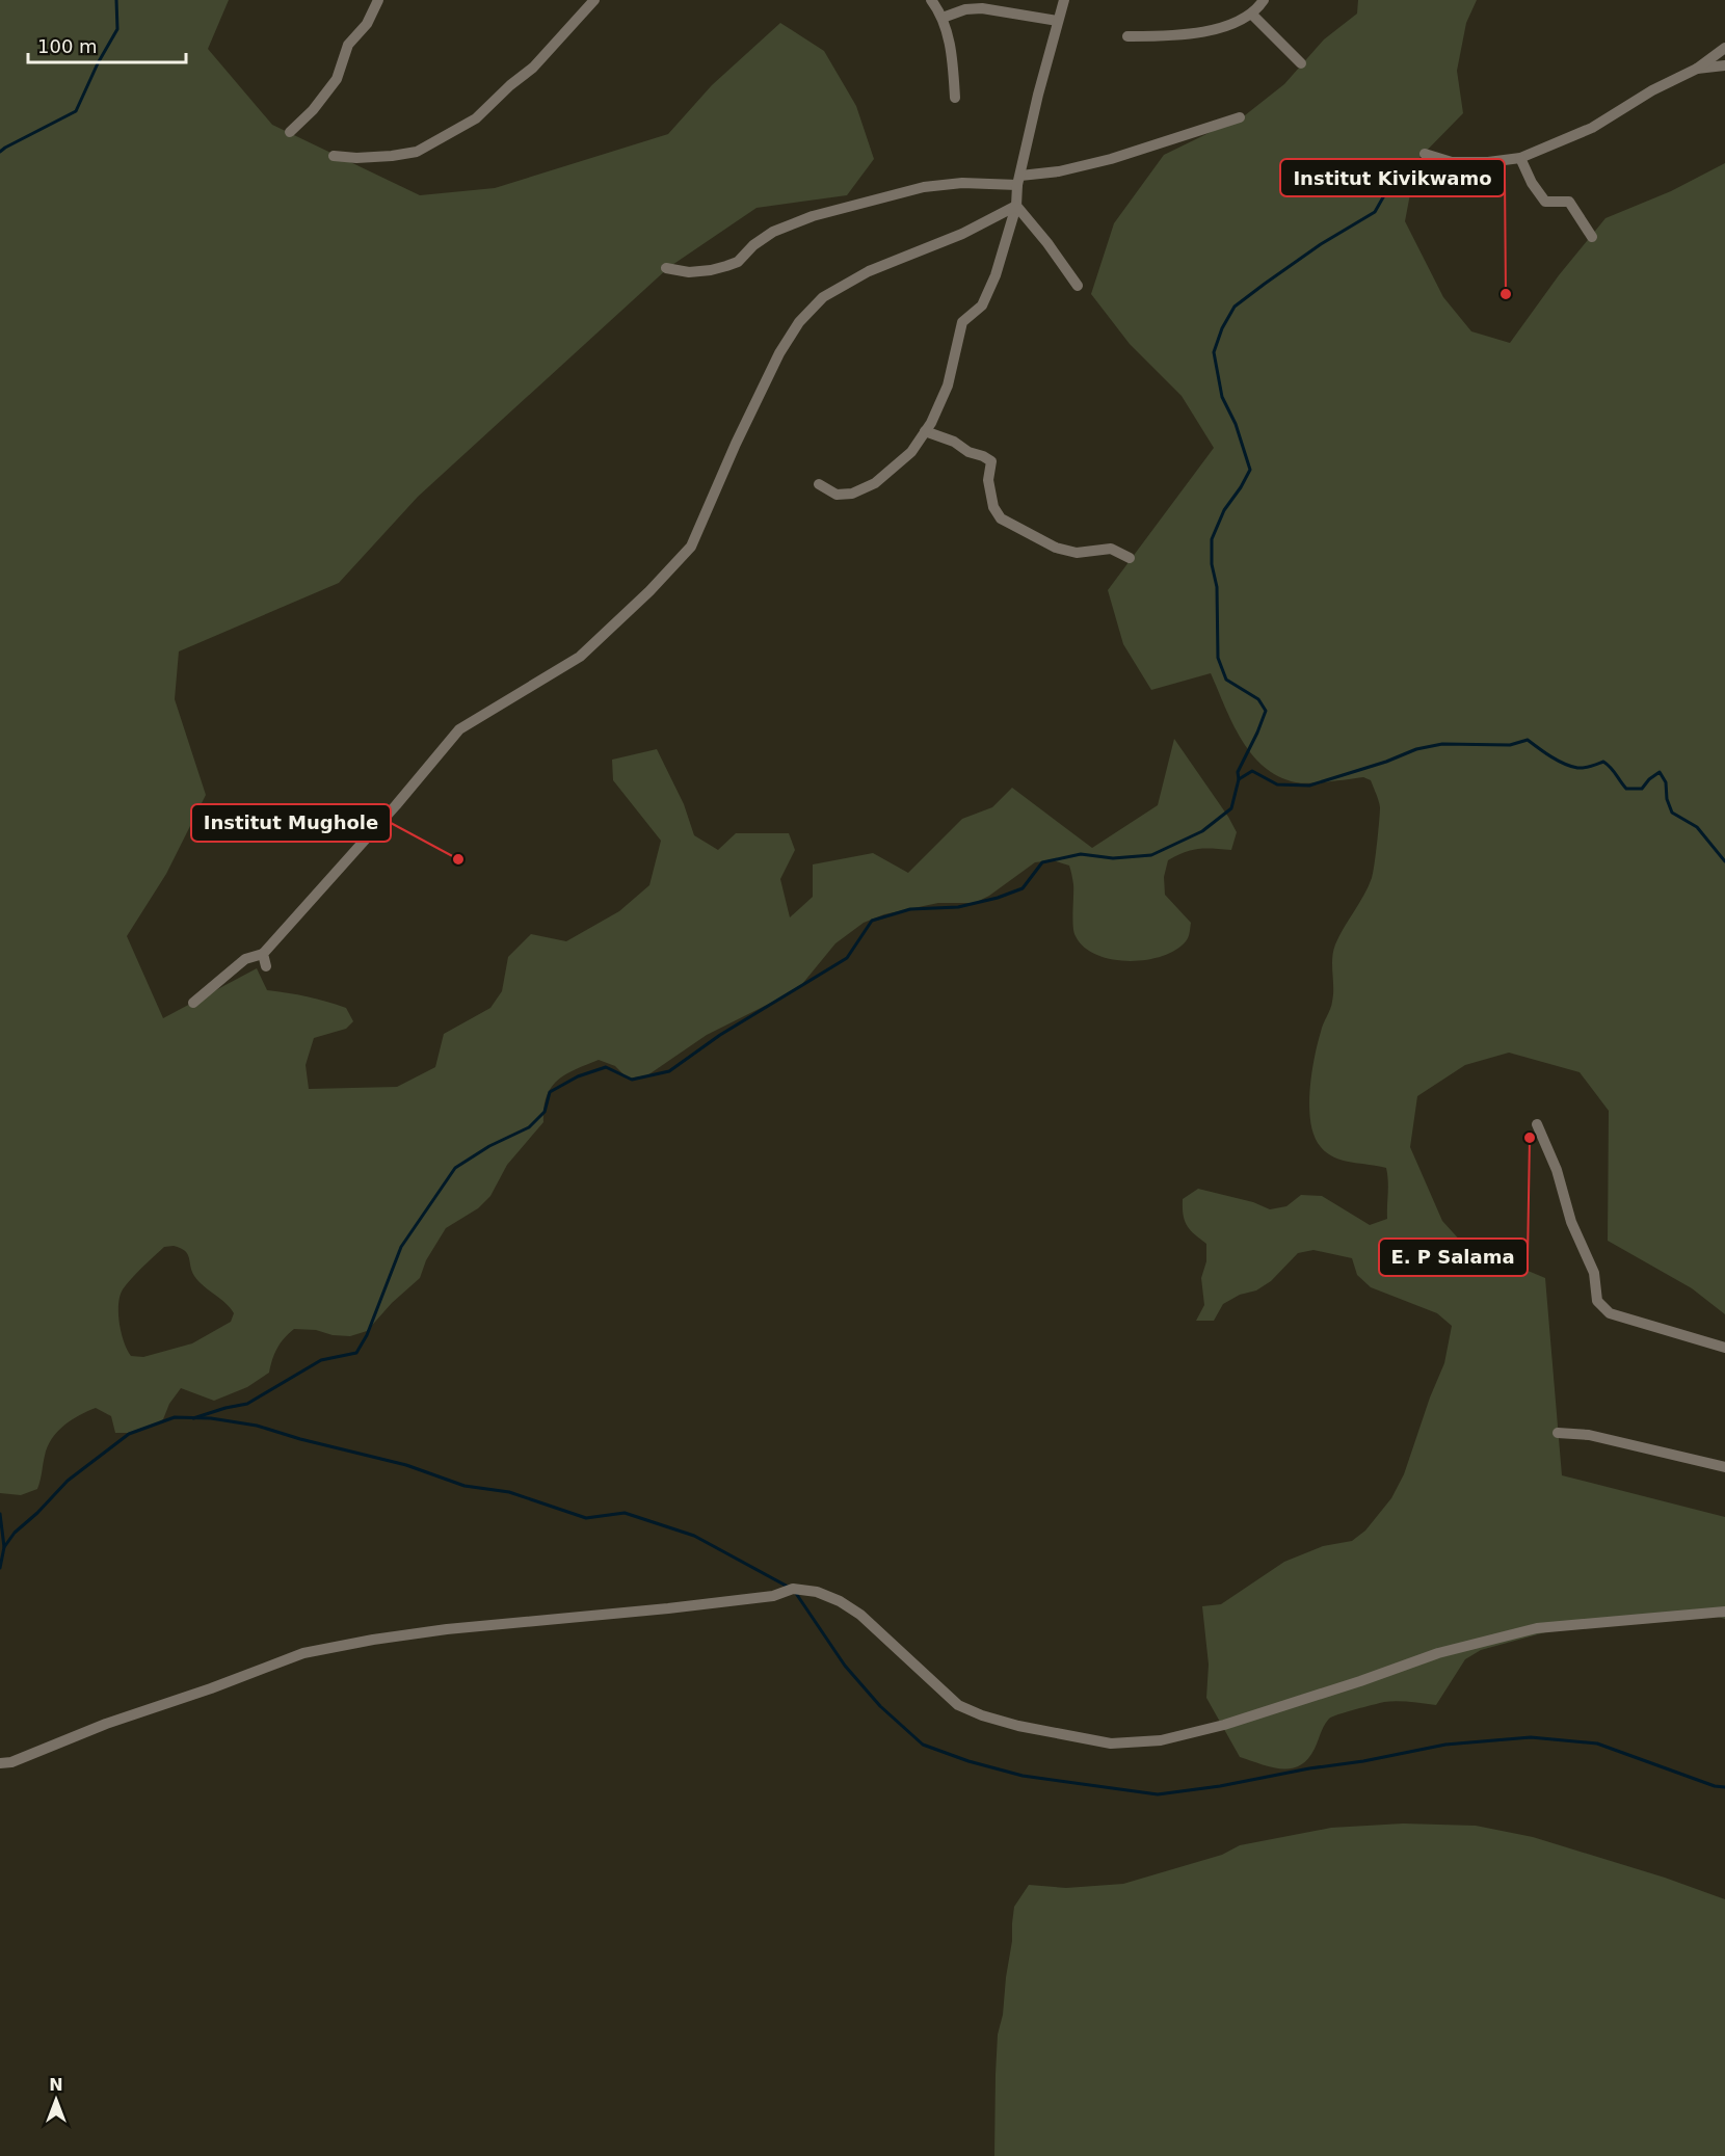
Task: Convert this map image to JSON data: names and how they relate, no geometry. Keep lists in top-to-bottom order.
{
  "places": ["Institut Kivikwamo", "Institut Mughole", "E. P Salama"],
  "scale_bar": "100 m",
  "north": "top"
}
